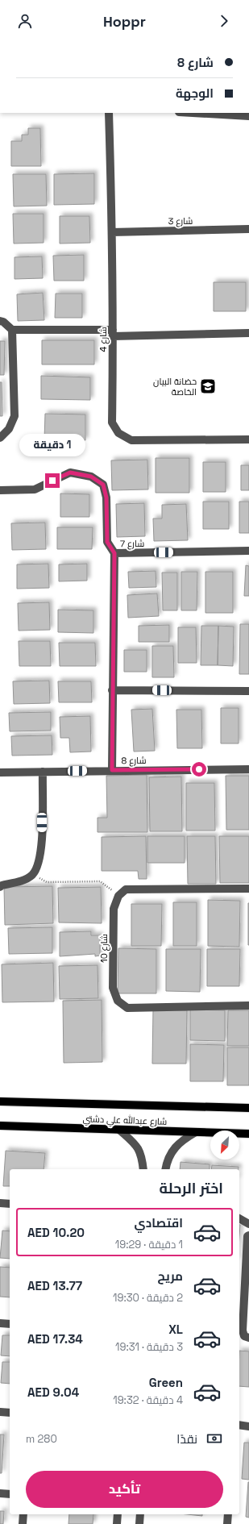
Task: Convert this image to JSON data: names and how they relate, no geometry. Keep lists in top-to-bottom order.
{
  "streets": {
    "main road": ["شارع عبدالله علي دشتي"],
    "street": [
      "شارع 3",
      "شارع 4",
      "شارع 7",
      "شارع 8",
      "شارع 10"
    ]
  },
  "crossings": [
    ["شارع 3", "شارع 4"],
    ["شارع 7", "شارع 8"]
  ],
  "places": {
    "school or university": ["حضانة البيان الخاصة"]
  },
  "north": "bottom left",
  "page": {
    "header": "Hoppr",
    "banner": ["شارع 8", "الوجهة"],
    "bubble": "1 دقيقة",
    "heading": "اختر الرحلة",
    "list": [
      {
        "name": "اقتصادي",
        "note": "1 دقيقة · 19:29",
        "value": "AED 10.20"
      },
      {
        "name": "مريح",
        "note": "2 دقيقة · 19:30",
        "value": "AED 13.77"
      },
      {
        "name": "XL",
        "note": "3 دقيقة · 19:31",
        "value": "AED 17.34"
      },
      {
        "name": "Green",
        "note": "4 دقيقة · 19:32",
        "value": "AED 9.04"
      }
    ],
    "pay": ["نقدًا", "280 m"],
    "buttons": "تأكيد"
  }
}
